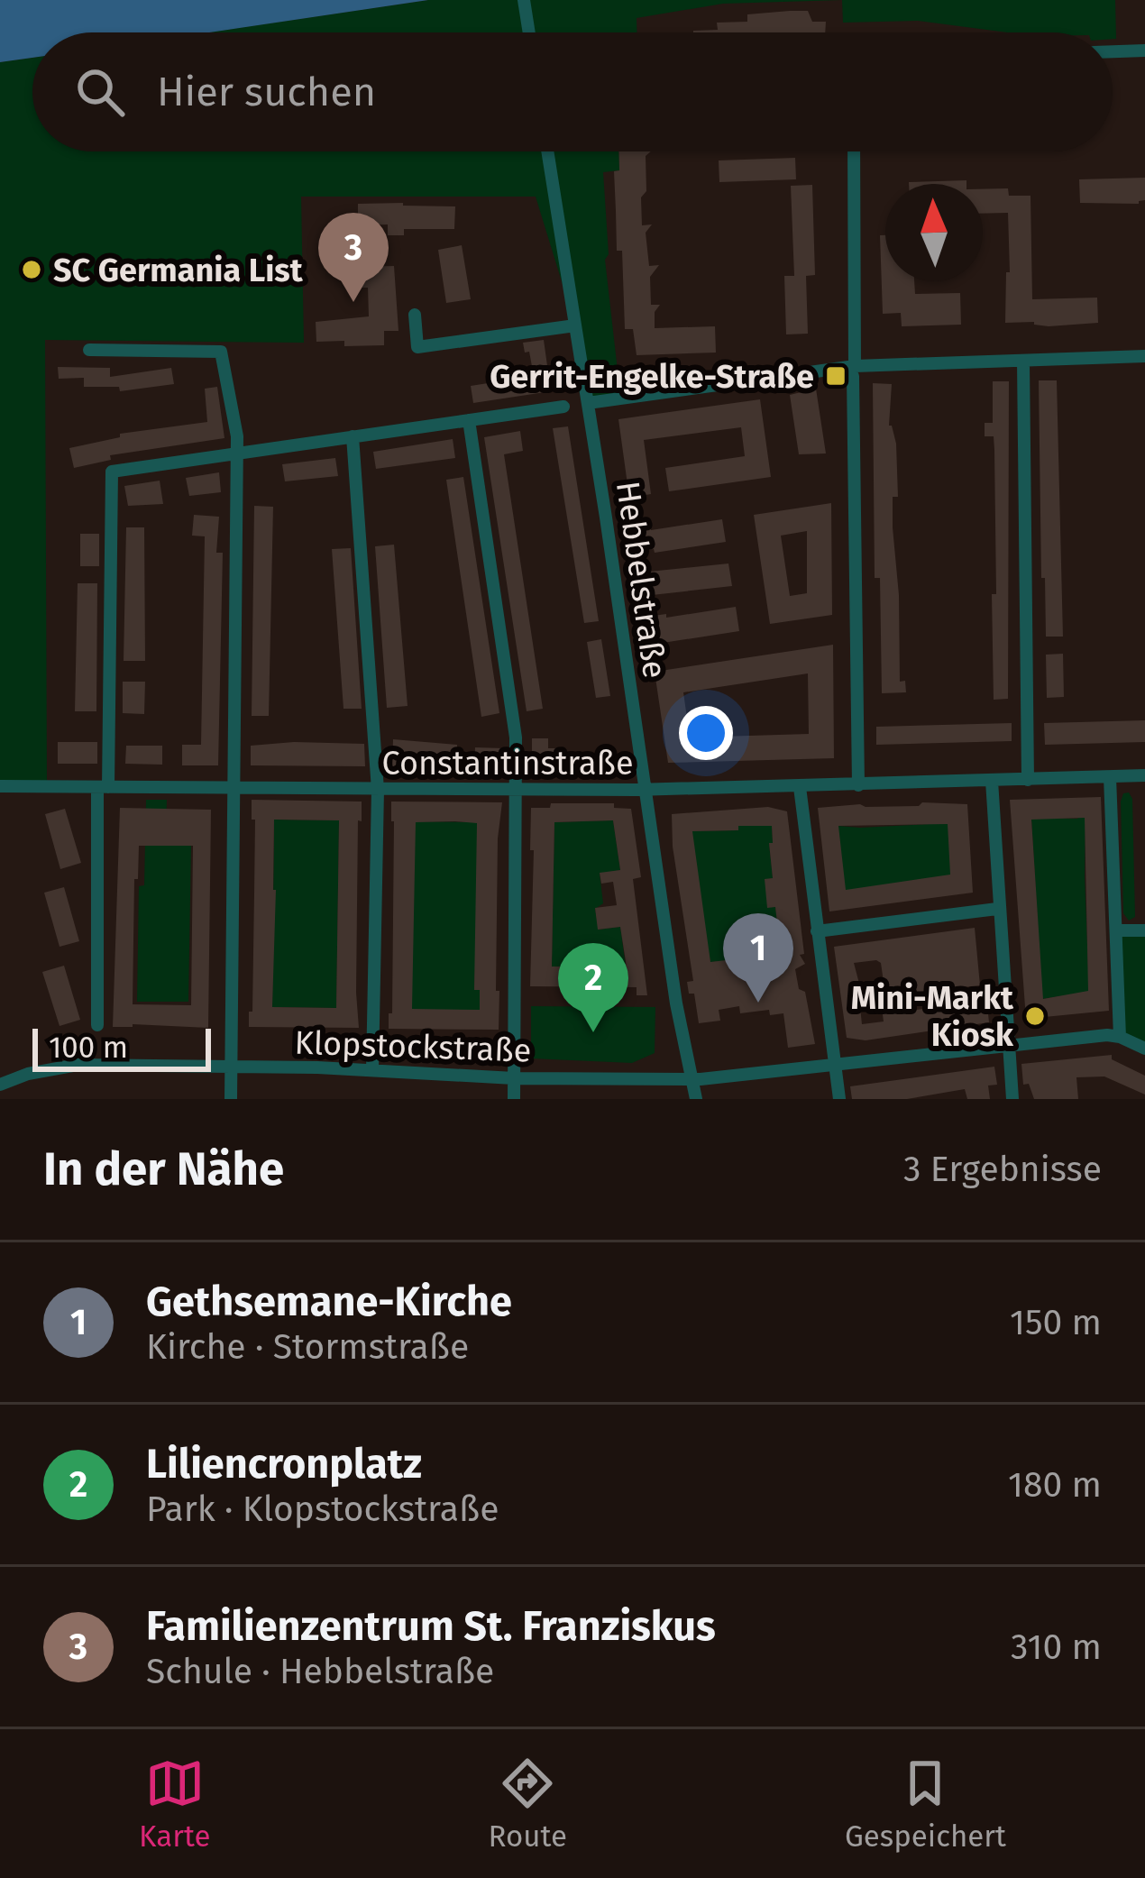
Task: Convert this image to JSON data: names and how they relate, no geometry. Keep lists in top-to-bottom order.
{
  "streets": {
    "street": ["Hebbelstraße", "Constantinstraße", "Klopstockstraße"]
  },
  "crossings": [
    ["Hebbelstraße", "Constantinstraße"],
    ["Hebbelstraße", "Klopstockstraße"]
  ],
  "places": {
    "other": ["SC Germania List", "Mini-Markt Kiosk"],
    "transit": ["Gerrit-Engelke-Straße"]
  },
  "scale_bar": "100 m",
  "north": "top",
  "page": {
    "search": "Hier suchen",
    "pins": ["3", "1", "2"],
    "scale": "100 m",
    "heading": ["In der Nähe", "3 Ergebnisse"],
    "list": [
      {
        "mark": "1",
        "name": "Gethsemane-Kirche",
        "note": "Kirche · Stormstraße",
        "value": "150 m"
      },
      {
        "mark": "2",
        "name": "Liliencronplatz",
        "note": "Park · Klopstockstraße",
        "value": "180 m"
      },
      {
        "mark": "3",
        "name": "Familienzentrum St. Franziskus",
        "note": "Schule · Hebbelstraße",
        "value": "310 m"
      }
    ],
    "nav": ["Karte", "Route", "Gespeichert"]
  }
}
